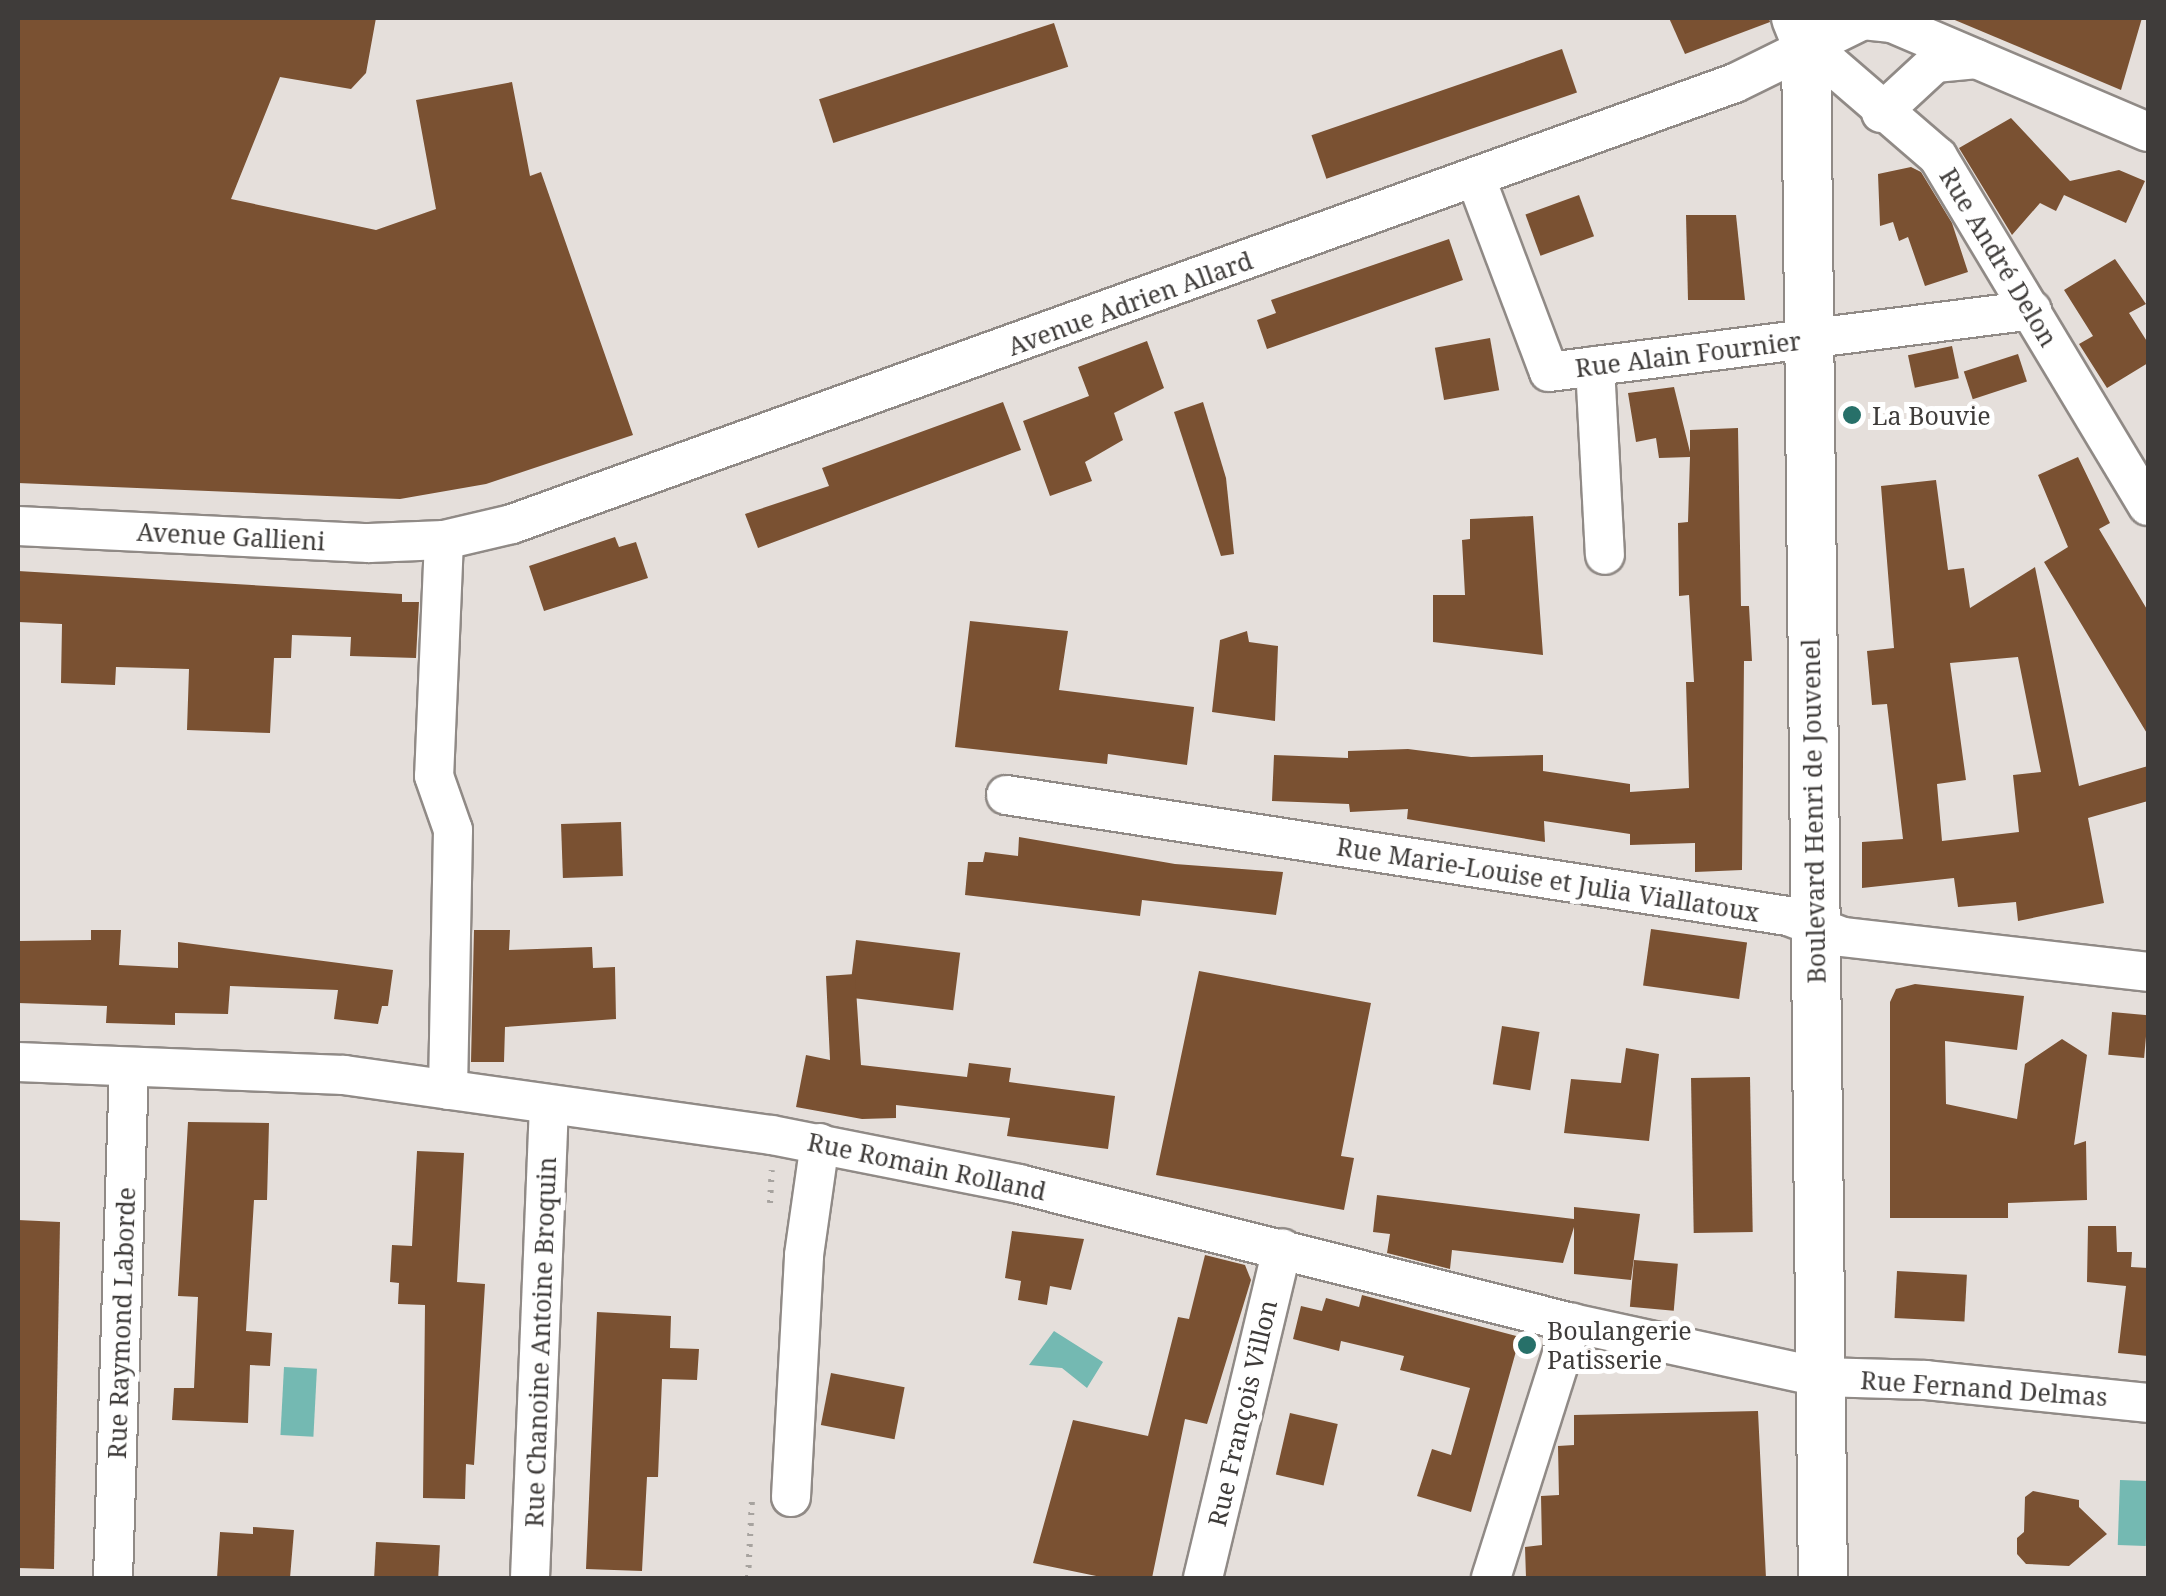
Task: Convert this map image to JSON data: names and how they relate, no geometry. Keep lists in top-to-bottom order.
{
  "streets": {
    "main road": ["Boulevard Henri de Jouvenel"],
    "street": [
      "Rue André Delon",
      "Avenue Adrien Allard",
      "Rue Alain Fournier",
      "Avenue Gallieni",
      "Rue Marie-Louise et Julia Viallatoux",
      "Rue Romain Rolland",
      "Rue Raymond Laborde",
      "Rue Chanoine Antoine Broquin",
      "Rue Fernand Delmas",
      "Rue François Villon"
    ]
  },
  "crossings": [
    ["Rue André Delon", "Avenue Adrien Allard"],
    ["Rue André Delon", "Rue Alain Fournier"],
    ["Rue André Delon", "Boulevard Henri de Jouvenel"],
    ["Avenue Adrien Allard", "Rue Alain Fournier"],
    ["Avenue Adrien Allard", "Avenue Gallieni"],
    ["Avenue Adrien Allard", "Boulevard Henri de Jouvenel"],
    ["Rue Alain Fournier", "Boulevard Henri de Jouvenel"],
    ["Boulevard Henri de Jouvenel", "Rue Marie-Louise et Julia Viallatoux"],
    ["Boulevard Henri de Jouvenel", "Rue Romain Rolland"],
    ["Boulevard Henri de Jouvenel", "Rue Fernand Delmas"],
    ["Rue Romain Rolland", "Rue Raymond Laborde"],
    ["Rue Romain Rolland", "Rue Chanoine Antoine Broquin"],
    ["Rue Romain Rolland", "Rue Fernand Delmas"],
    ["Rue Romain Rolland", "Rue François Villon"]
  ],
  "places": ["La Bouvie", "Boulangerie Patisserie"]
}
